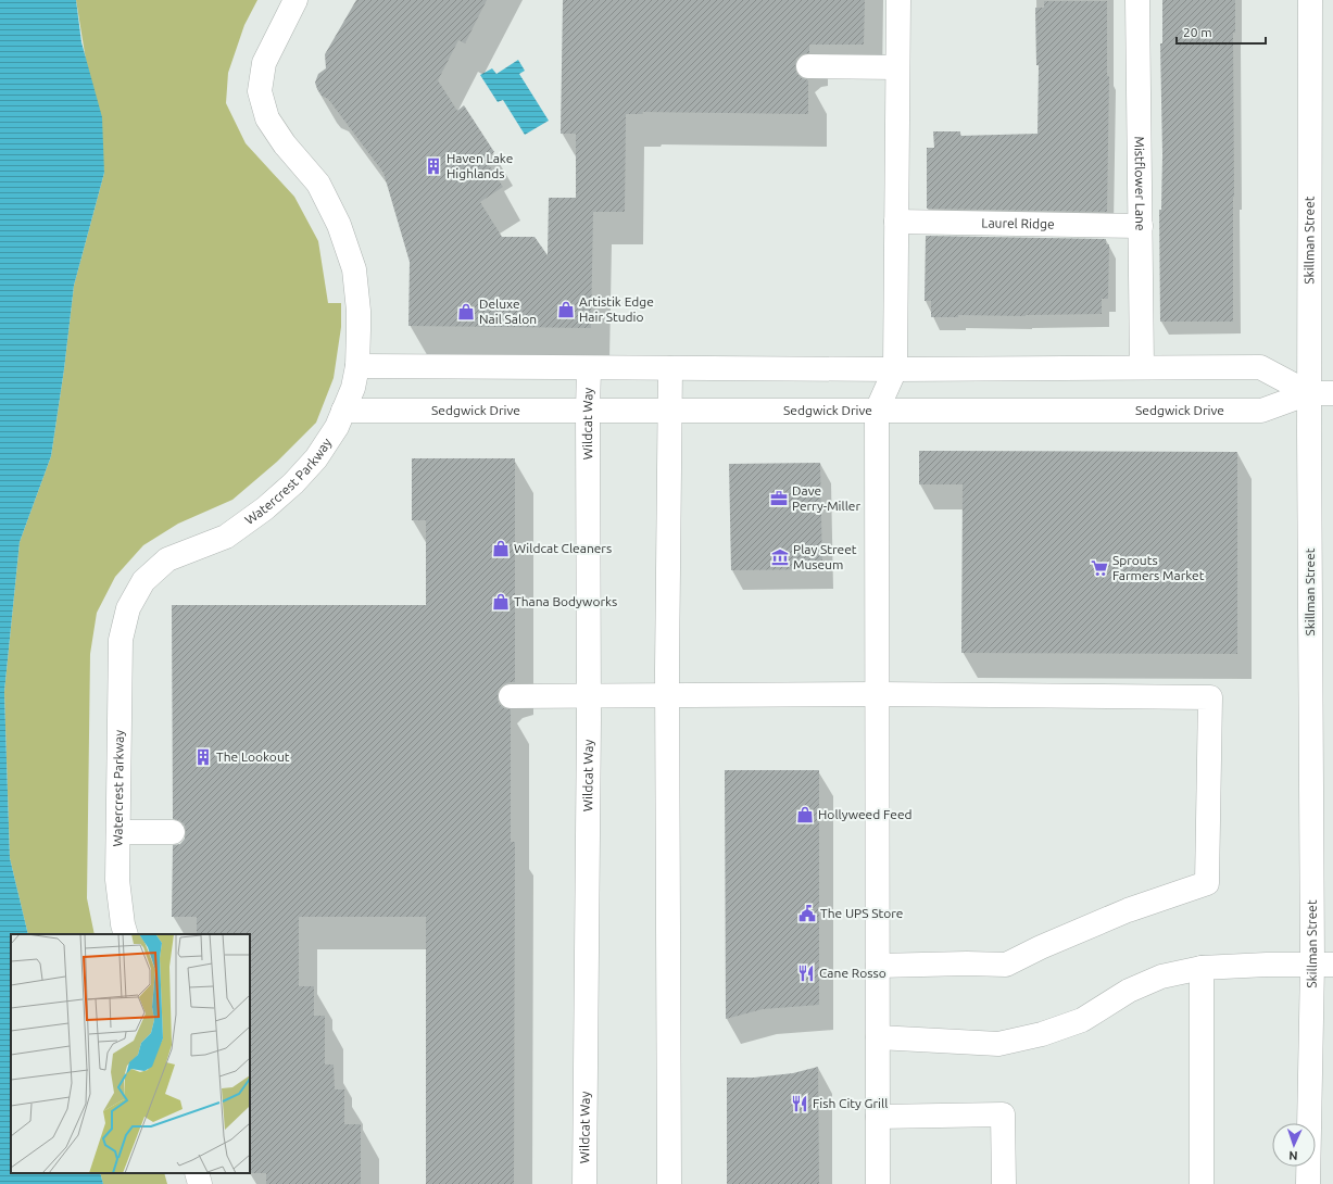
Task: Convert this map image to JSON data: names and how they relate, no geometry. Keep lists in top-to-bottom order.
{
  "streets": {
    "street": [
      "Mistflower Lane",
      "Laurel Ridge",
      "Skillman Street",
      "Sedgwick Drive",
      "Wildcat Way",
      "Watercrest Parkway"
    ]
  },
  "crossings": [
    ["Mistflower Lane", "Laurel Ridge"],
    ["Mistflower Lane", "Sedgwick Drive"],
    ["Skillman Street", "Sedgwick Drive"],
    ["Sedgwick Drive", "Wildcat Way"],
    ["Sedgwick Drive", "Watercrest Parkway"]
  ],
  "places": {
    "building": ["Haven Lake Highlands", "The Lookout"],
    "shop": [
      "Artistik Edge Hair Studio",
      "Deluxe Nail Salon",
      "Wildcat Cleaners",
      "Thana Bodyworks",
      "Hollyweed Feed"
    ],
    "office": ["Dave Perry-Miller"],
    "museum": ["Play Street Museum"],
    "supermarket": ["Sprouts Farmers Market"],
    "public building": ["The UPS Store"],
    "restaurant": ["Cane Rosso", "Fish City Grill"]
  },
  "scale_bar": "20 m",
  "north": "bottom"
}
